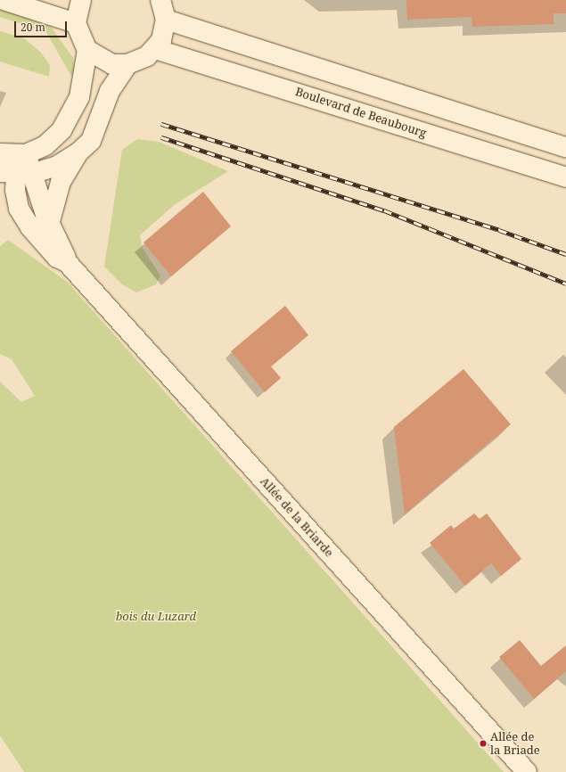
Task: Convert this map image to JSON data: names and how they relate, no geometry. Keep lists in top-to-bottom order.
{
  "streets": {
    "main road": ["Boulevard de Beaubourg", "Allée de la Briarde"]
  },
  "parks": ["bois du Luzard"],
  "places": ["Allée de la Briade"],
  "scale_bar": "20 m"
}
